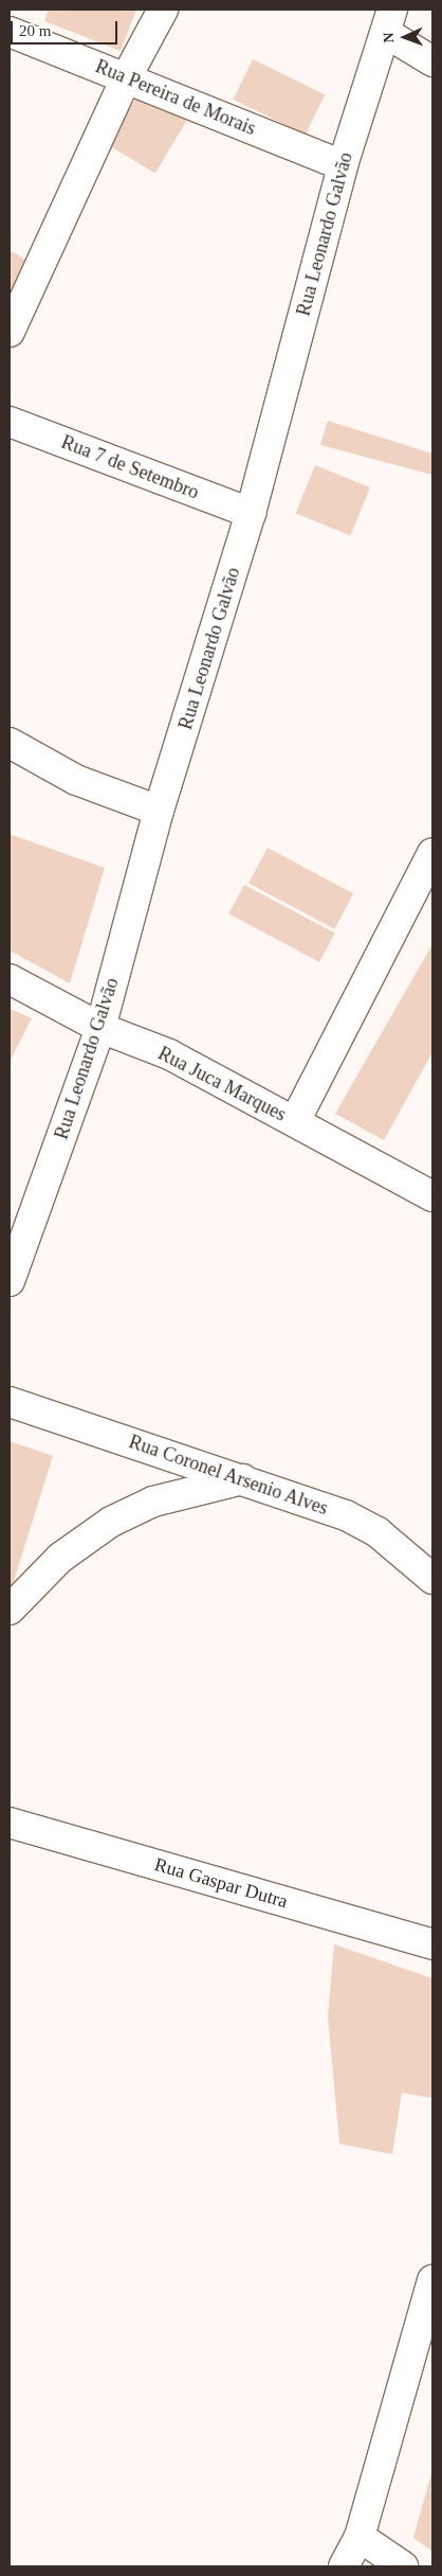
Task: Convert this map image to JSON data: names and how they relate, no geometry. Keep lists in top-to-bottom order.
{
  "streets": {
    "street": [
      "Rua Pereira de Morais",
      "Rua Leonardo Galvão",
      "Rua 7 de Setembro",
      "Rua Juca Marques",
      "Rua Coronel Arsenio Alves",
      "Rua Gaspar Dutra"
    ]
  },
  "crossings": [
    ["Rua Pereira de Morais", "Rua Leonardo Galvão"],
    ["Rua Leonardo Galvão", "Rua 7 de Setembro"],
    ["Rua Leonardo Galvão", "Rua Juca Marques"]
  ],
  "scale_bar": "20 m",
  "north": "left"
}
